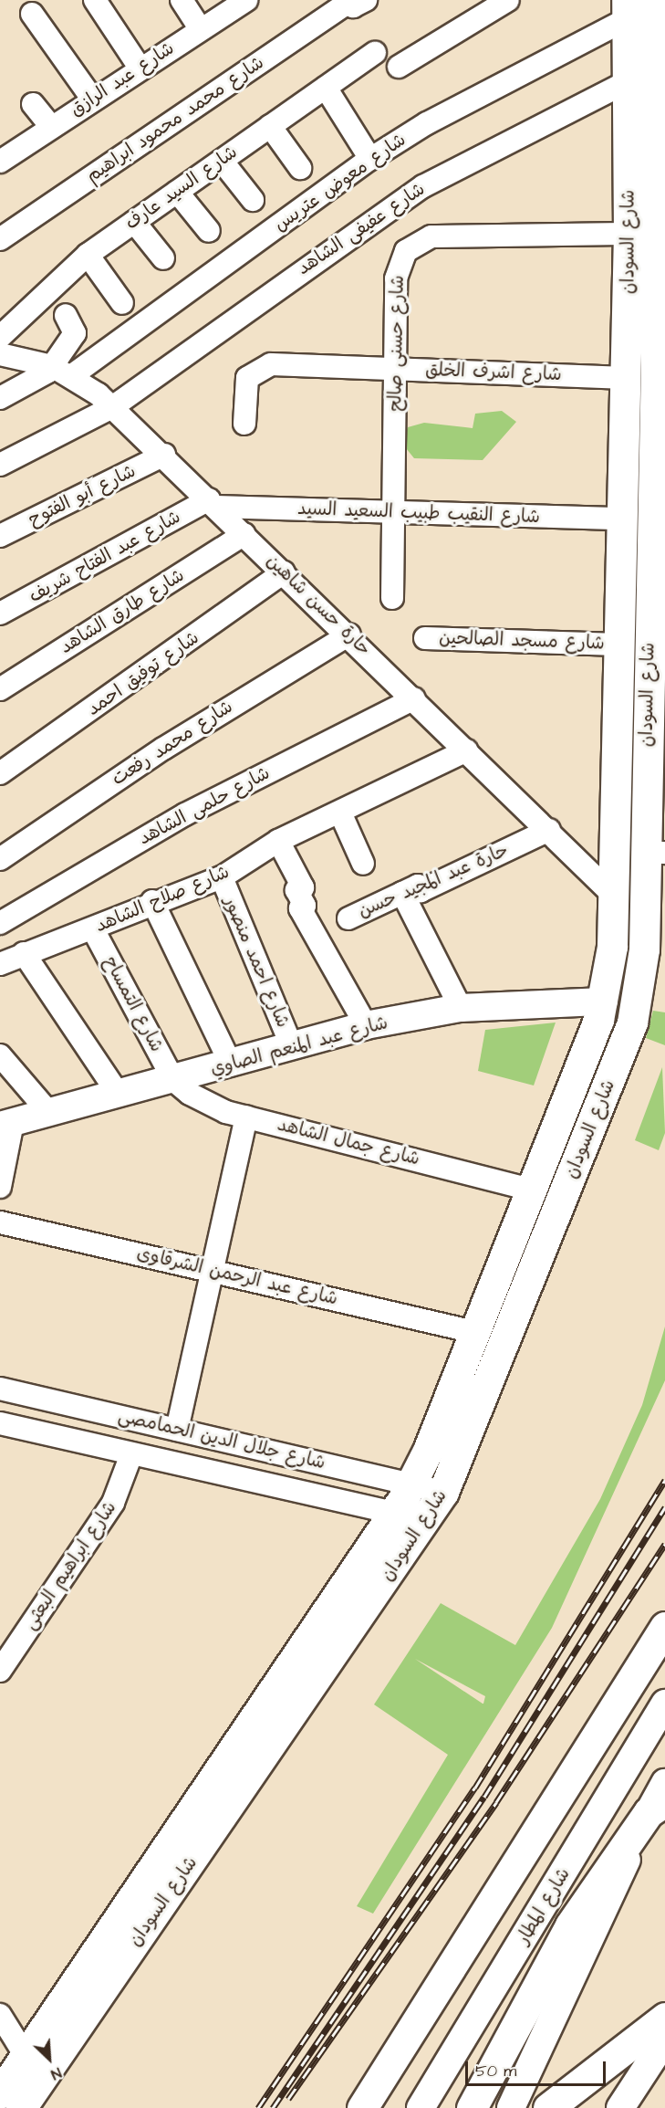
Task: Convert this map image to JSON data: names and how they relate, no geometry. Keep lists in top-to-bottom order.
{
  "streets": {
    "main road": ["شارع السودان"],
    "street": [
      "شارع عبد الرازق",
      "شارع محمد محمود ابراهيم",
      "شارع معوض عتريس",
      "شارع السيد عارف",
      "شارع عفيفى الشاهد",
      "شارع حسنى صالح",
      "شارع اشرف الخلق",
      "شارع أبو الفتوح",
      "شارع النقيب طبيب السعيد السيد",
      "شارع عبد الفتاح شريف",
      "حارة حسن شاهين",
      "شارع طارق الشاهد",
      "شارع مسجد الصالحين",
      "شارع توفيق احمد",
      "شارع محمد رفعت",
      "شارع حلمى الشاهد",
      "حارة عبد المجيد حسن",
      "شارع صلاح الشاهد",
      "شارع احمد منصور",
      "شارع التمساح",
      "شارع عبد المنعم الصاوي",
      "شارع جمال الشاهد",
      "شارع عبد الرحمن الشرقاوى",
      "شارع جلال الدين الحمامصى",
      "شارع ابراهيم البعثى",
      "شارع المطار"
    ]
  },
  "crossings": [
    ["شارع معوض عتريس", "شارع السودان"],
    ["شارع معوض عتريس", "حارة حسن شاهين"],
    ["شارع عفيفى الشاهد", "شارع السودان"],
    ["شارع عفيفى الشاهد", "حارة حسن شاهين"],
    ["شارع السودان", "شارع حسنى صالح"],
    ["شارع السودان", "شارع اشرف الخلق"],
    ["شارع السودان", "شارع النقيب طبيب السعيد السيد"],
    ["شارع السودان", "حارة حسن شاهين"],
    ["شارع السودان", "شارع مسجد الصالحين"],
    ["شارع السودان", "شارع عبد المنعم الصاوي"],
    ["شارع السودان", "شارع جمال الشاهد"],
    ["شارع السودان", "شارع عبد الرحمن الشرقاوى"],
    ["شارع السودان", "شارع جلال الدين الحمامصى"],
    ["شارع حسنى صالح", "شارع اشرف الخلق"],
    ["شارع حسنى صالح", "شارع النقيب طبيب السعيد السيد"],
    ["شارع أبو الفتوح", "حارة حسن شاهين"],
    ["شارع النقيب طبيب السعيد السيد", "شارع عبد الفتاح شريف"],
    ["شارع النقيب طبيب السعيد السيد", "حارة حسن شاهين"],
    ["شارع عبد الفتاح شريف", "حارة حسن شاهين"],
    ["حارة حسن شاهين", "شارع طارق الشاهد"],
    ["حارة حسن شاهين", "شارع توفيق احمد"],
    ["حارة حسن شاهين", "شارع محمد رفعت"],
    ["حارة حسن شاهين", "شارع حلمى الشاهد"],
    ["حارة حسن شاهين", "حارة عبد المجيد حسن"],
    ["حارة حسن شاهين", "شارع صلاح الشاهد"],
    ["شارع صلاح الشاهد", "شارع احمد منصور"],
    ["شارع صلاح الشاهد", "شارع التمساح"],
    ["شارع احمد منصور", "شارع عبد المنعم الصاوي"],
    ["شارع التمساح", "شارع عبد المنعم الصاوي"],
    ["شارع التمساح", "شارع جمال الشاهد"],
    ["شارع عبد المنعم الصاوي", "شارع جمال الشاهد"],
    ["شارع جلال الدين الحمامصى", "شارع ابراهيم البعثى"]
  ],
  "scale_bar": "50 m",
  "north": "bottom right"
}
